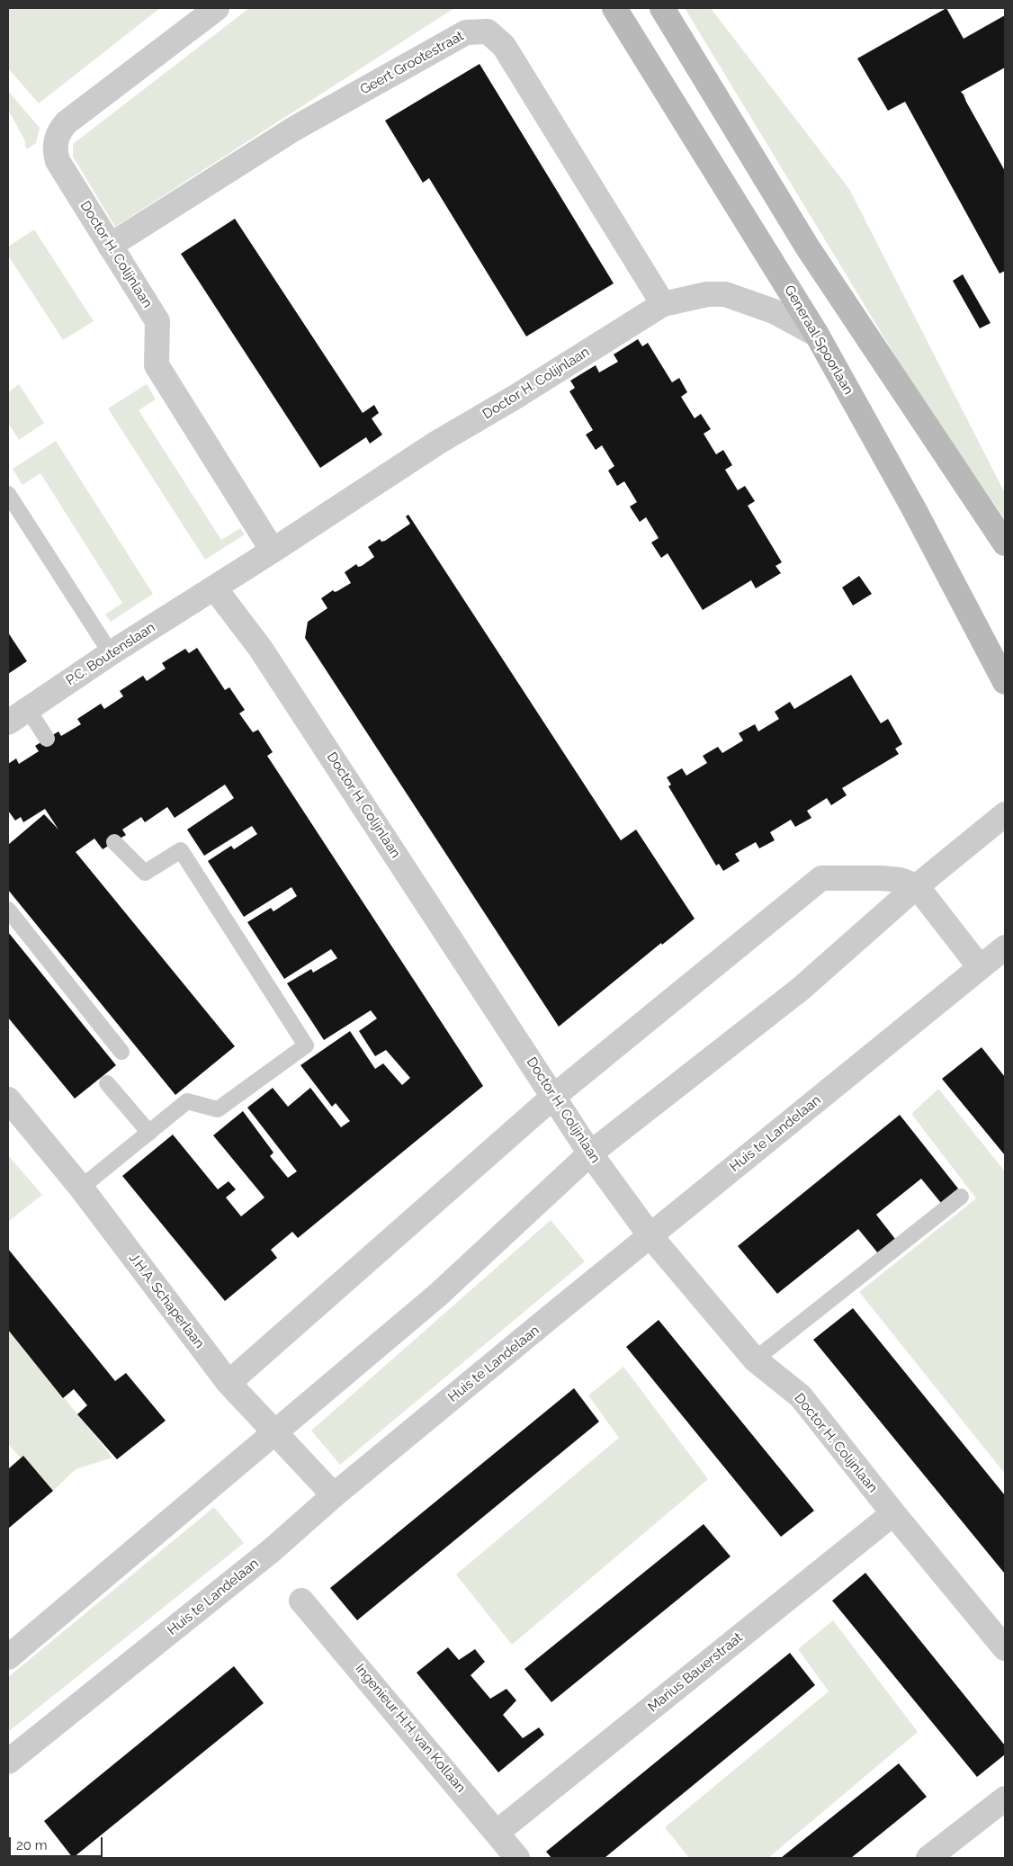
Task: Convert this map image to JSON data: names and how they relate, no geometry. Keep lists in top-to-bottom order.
{
  "streets": {
    "main road": ["Generaal Spoorlaan"],
    "street": [
      "Geert Grootestraat",
      "Doctor H. Colijnlaan",
      "P.C. Boutenslaan",
      "Huis te Landelaan",
      "J.H.A. Schaperlaan",
      "Marius Bauerstraat",
      "Ingenieur H.H. van Kollaan"
    ]
  },
  "crossings": [
    ["Geert Grootestraat", "Doctor H. Colijnlaan"],
    ["Doctor H. Colijnlaan", "Generaal Spoorlaan"],
    ["Doctor H. Colijnlaan", "P.C. Boutenslaan"],
    ["Doctor H. Colijnlaan", "Huis te Landelaan"],
    ["Doctor H. Colijnlaan", "Marius Bauerstraat"],
    ["Huis te Landelaan", "J.H.A. Schaperlaan"],
    ["Marius Bauerstraat", "Ingenieur H.H. van Kollaan"]
  ],
  "scale_bar": "20 m"
}
